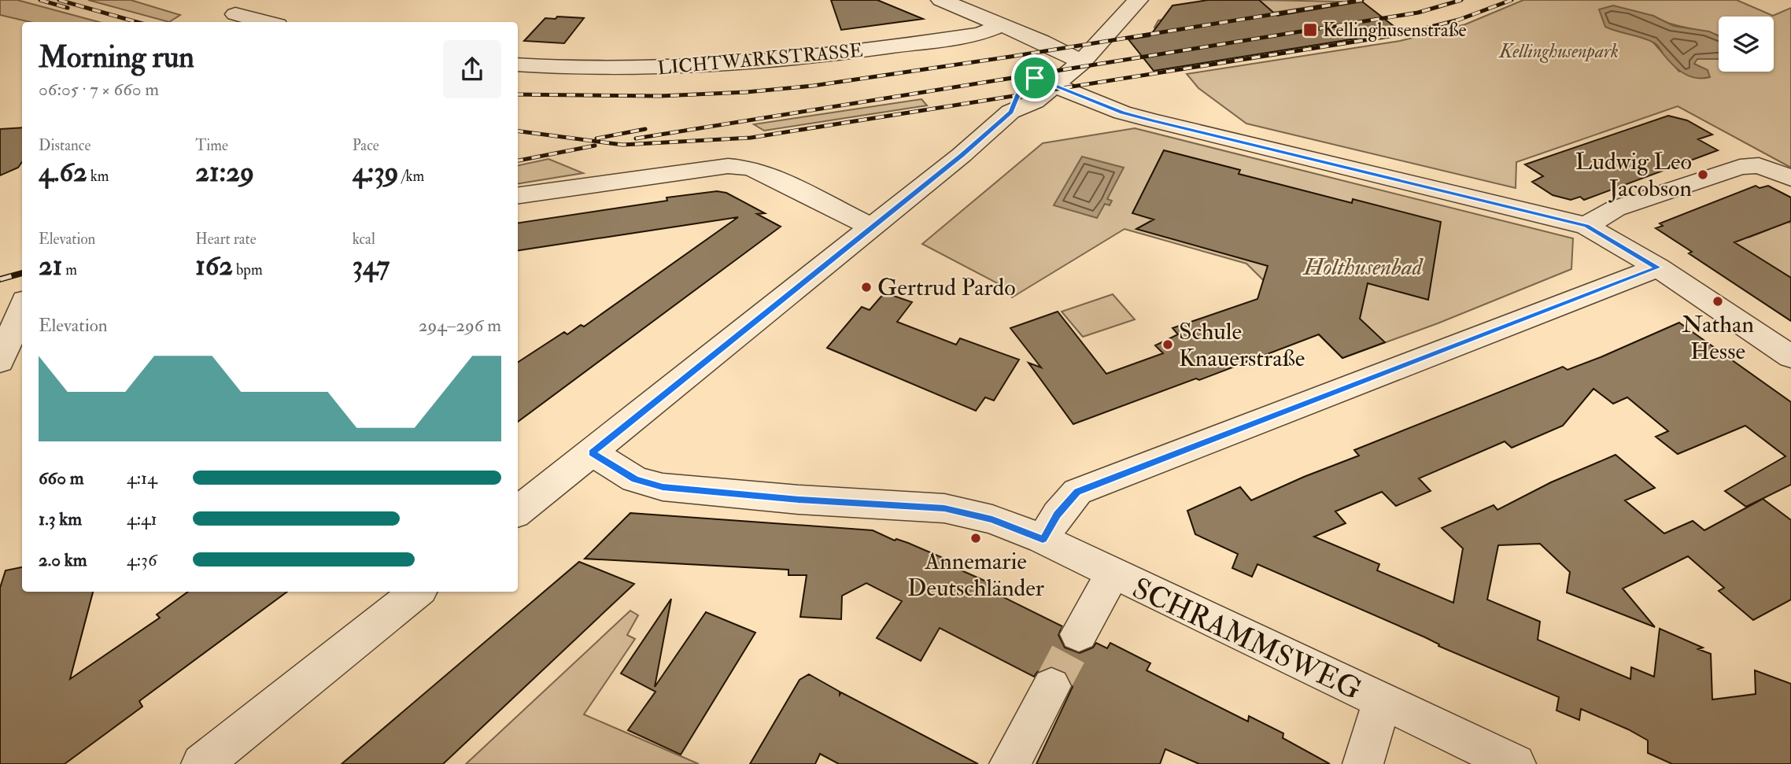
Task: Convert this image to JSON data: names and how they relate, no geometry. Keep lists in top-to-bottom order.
{
  "streets": {
    "street": ["LICHTWARKSTRASSE", "SCHRAMMSWEG"]
  },
  "parks": ["Kellinghusenpark", "Holthusenbad"],
  "places": {
    "transit": ["Kellinghusenstraße"],
    "other": [
      "Ludwig Leo Jacobson",
      "Gertrud Pardo",
      "Nathan Hesse",
      "Schule Knauerstraße",
      "Annemarie Deutschländer"
    ]
  },
  "page": {
    "heading": ["Morning run", "06:05 · 7 × 660 m"],
    "stats": [
      ["Distance", "4.62 km"],
      ["Time", "21:29"],
      ["Pace", "4:39 /km"],
      ["Elevation", "21 m"],
      ["Heart rate", "162 bpm"],
      ["kcal", "347"]
    ],
    "chart": ["Elevation", "294–296 m"],
    "list": [
      {
        "name": "660 m",
        "note": "4:14"
      },
      {
        "name": "1.3 km",
        "note": "4:41"
      },
      {
        "name": "2.0 km",
        "note": "4:36"
      }
    ]
  }
}
